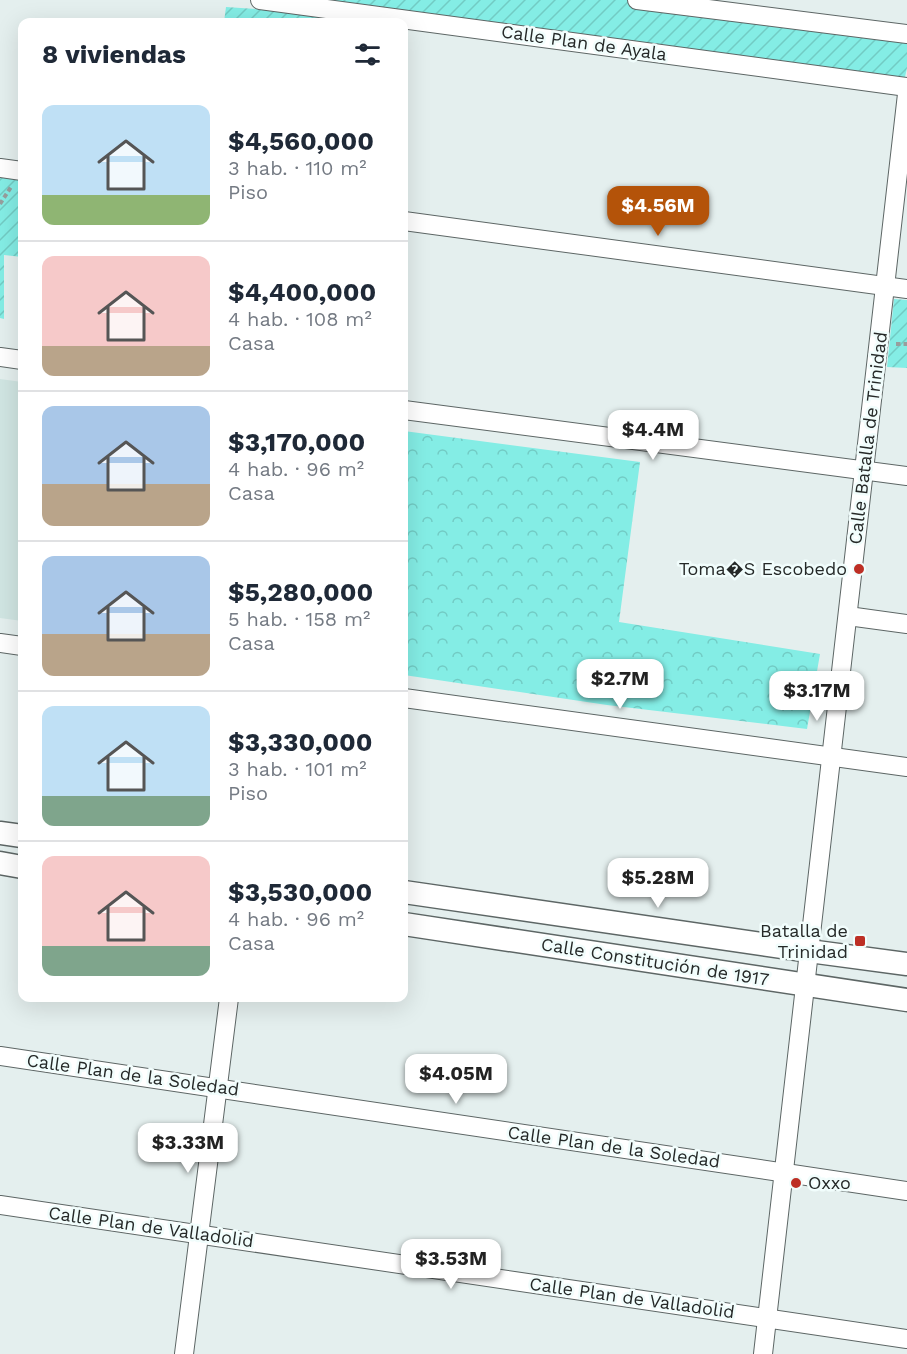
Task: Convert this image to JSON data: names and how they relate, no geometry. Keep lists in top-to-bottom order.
{
  "streets": {
    "street": [
      "Calle Plan de Ayala",
      "Calle Batalla de Trinidad",
      "Calle Constitución de 1917",
      "Calle Plan de la Soledad",
      "Calle Plan de Valladolid"
    ]
  },
  "crossings": [
    ["Calle Batalla de Trinidad", "Calle Constitución de 1917"],
    ["Calle Batalla de Trinidad", "Calle Plan de la Soledad"],
    ["Calle Batalla de Trinidad", "Calle Plan de Valladolid"]
  ],
  "places": {
    "other": ["Toma�S Escobedo", "Oxxo"],
    "transit": ["Batalla de Trinidad"]
  },
  "page": {
    "heading": "8 viviendas",
    "list": [
      {
        "name": "$4,560,000",
        "note": "3 hab. · 110 m² · Piso"
      },
      {
        "name": "$4,400,000",
        "note": "4 hab. · 108 m² · Casa"
      },
      {
        "name": "$3,170,000",
        "note": "4 hab. · 96 m² · Casa"
      },
      {
        "name": "$5,280,000",
        "note": "5 hab. · 158 m² · Casa"
      },
      {
        "name": "$3,330,000",
        "note": "3 hab. · 101 m² · Piso"
      },
      {
        "name": "$3,530,000",
        "note": "4 hab. · 96 m² · Casa"
      }
    ],
    "price": [
      "$4.56M",
      "$4.4M",
      "$2.7M",
      "$3.17M",
      "$5.28M",
      "$4.05M",
      "$3.33M",
      "$3.53M"
    ]
  }
}
